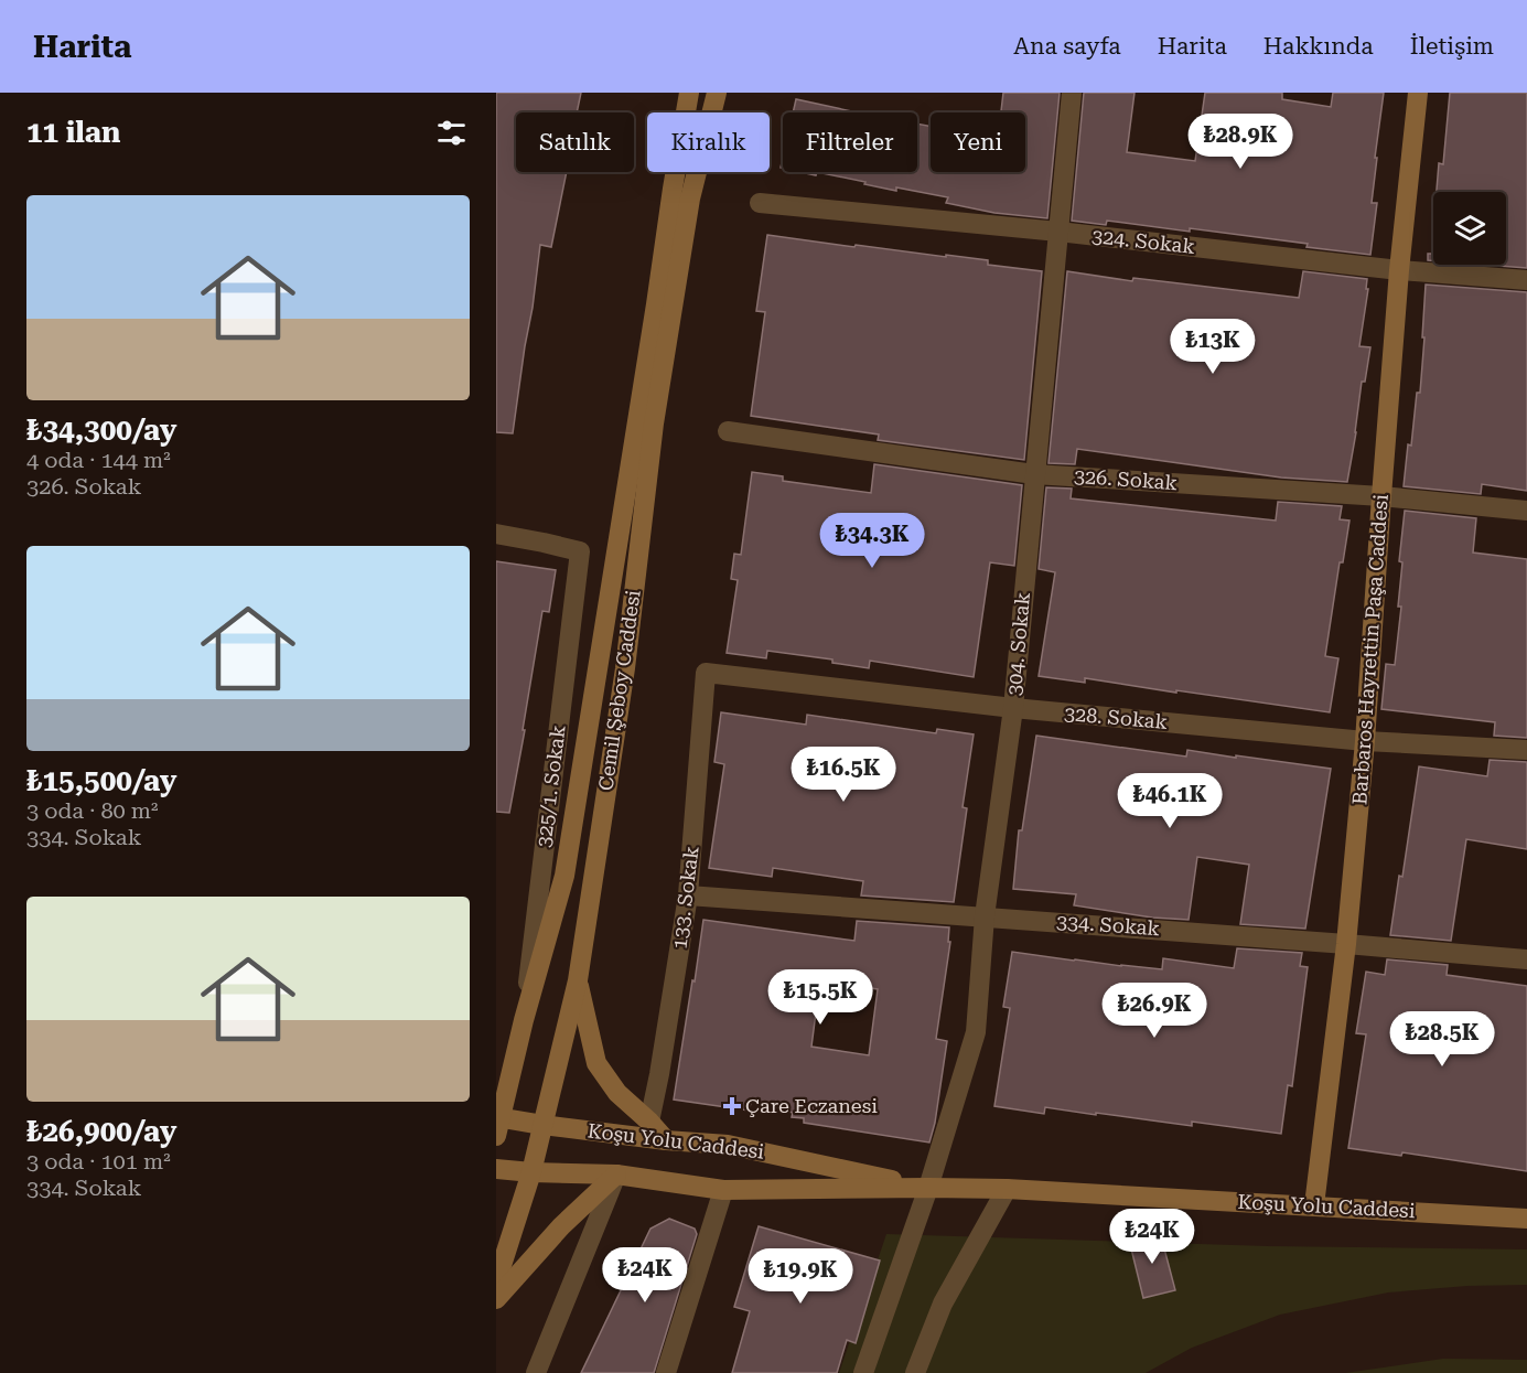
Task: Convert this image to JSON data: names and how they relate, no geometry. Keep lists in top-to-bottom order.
{
  "streets": {
    "main road": ["Barbaros Hayrettin Paşa Caddesi", "Cemil Şeboy Caddesi", "Koşu Yolu Caddesi"],
    "street": [
      "324. Sokak",
      "326. Sokak",
      "304. Sokak",
      "328. Sokak",
      "325/1. Sokak",
      "133. Sokak",
      "334. Sokak"
    ]
  },
  "crossings": [
    ["324. Sokak", "304. Sokak"],
    ["324. Sokak", "Barbaros Hayrettin Paşa Caddesi"],
    ["326. Sokak", "304. Sokak"],
    ["326. Sokak", "Barbaros Hayrettin Paşa Caddesi"],
    ["304. Sokak", "328. Sokak"],
    ["304. Sokak", "334. Sokak"],
    ["304. Sokak", "Koşu Yolu Caddesi"],
    ["Barbaros Hayrettin Paşa Caddesi", "328. Sokak"],
    ["Barbaros Hayrettin Paşa Caddesi", "334. Sokak"],
    ["Barbaros Hayrettin Paşa Caddesi", "Koşu Yolu Caddesi"],
    ["Cemil Şeboy Caddesi", "325/1. Sokak"],
    ["Cemil Şeboy Caddesi", "Koşu Yolu Caddesi"],
    ["328. Sokak", "133. Sokak"],
    ["133. Sokak", "334. Sokak"]
  ],
  "places": {
    "health": ["Çare Eczanesi"]
  },
  "page": {
    "header": "Harita",
    "nav": [
      "Ana sayfa",
      "Harita",
      "Hakkında",
      "İletişim"
    ],
    "heading": "11 ilan",
    "chip": [
      "Satılık",
      "Kiralık",
      "Filtreler",
      "Yeni"
    ],
    "price": [
      "₺28.9K",
      "₺13K",
      "₺34.3K",
      "₺16.5K",
      "₺46.1K",
      "₺15.5K",
      "₺26.9K",
      "₺28.5K",
      "₺24K",
      "₺24K",
      "₺19.9K"
    ],
    "list": [
      {
        "name": "₺34,300/ay",
        "note": "4 oda · 144 m² · 326. Sokak"
      },
      {
        "name": "₺15,500/ay",
        "note": "3 oda · 80 m² · 334. Sokak"
      },
      {
        "name": "₺26,900/ay",
        "note": "3 oda · 101 m² · 334. Sokak"
      }
    ]
  }
}
